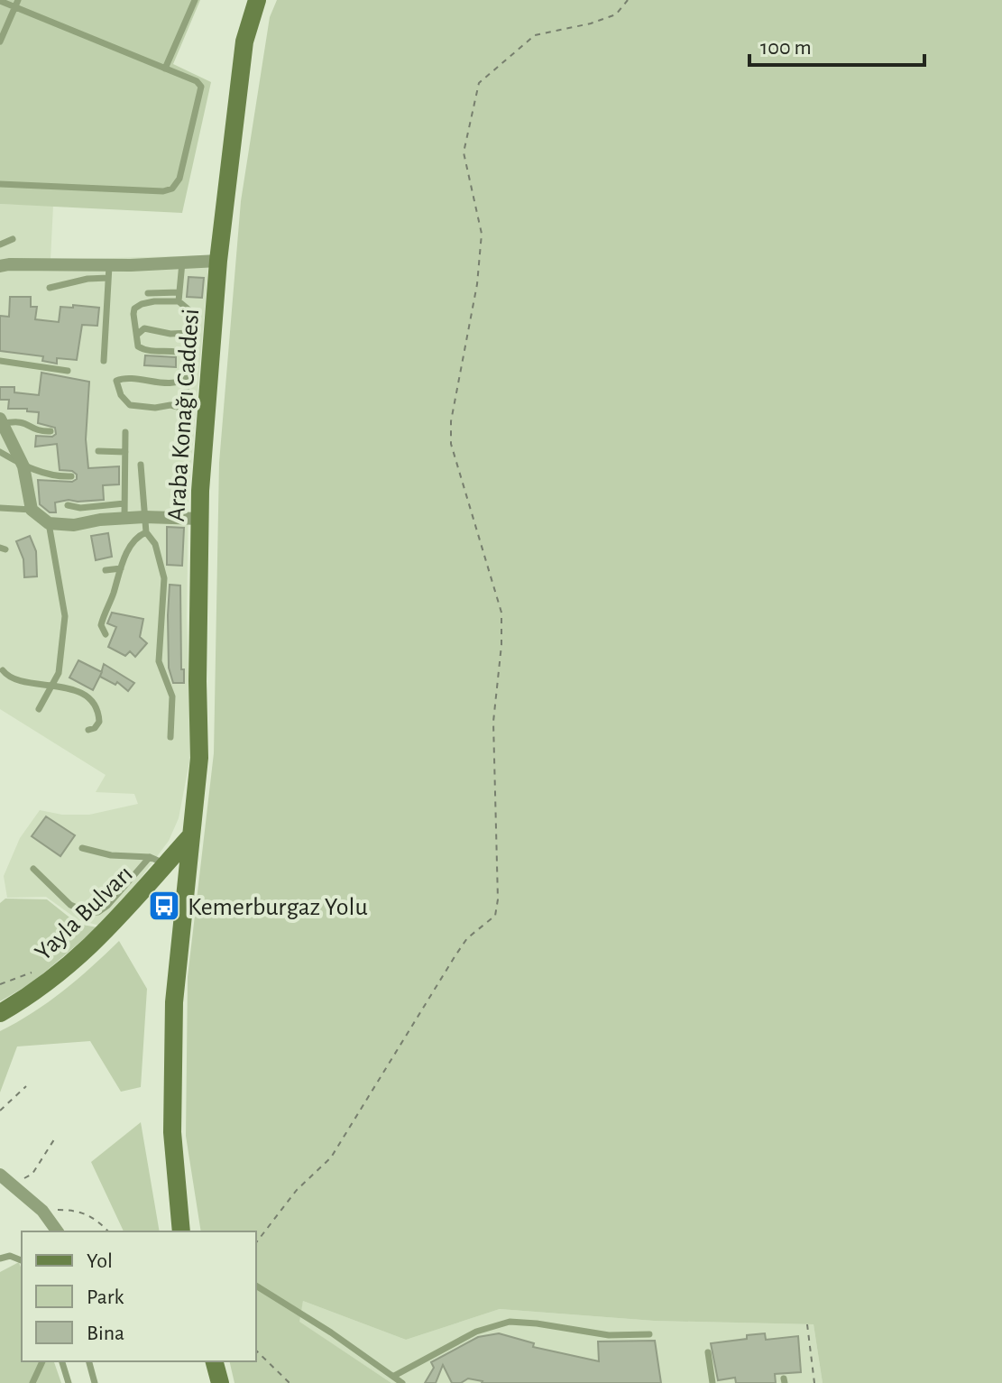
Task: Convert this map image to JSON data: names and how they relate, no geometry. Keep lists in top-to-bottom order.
{
  "streets": {
    "main road": ["Araba Konağı Caddesi", "Yayla Bulvarı"]
  },
  "crossings": [
    ["Araba Konağı Caddesi", "Yayla Bulvarı"]
  ],
  "places": {
    "bus stop": ["Kemerburgaz Yolu"]
  },
  "legend": ["Yol", "Park", "Bina"],
  "scale_bar": "100 m"
}
